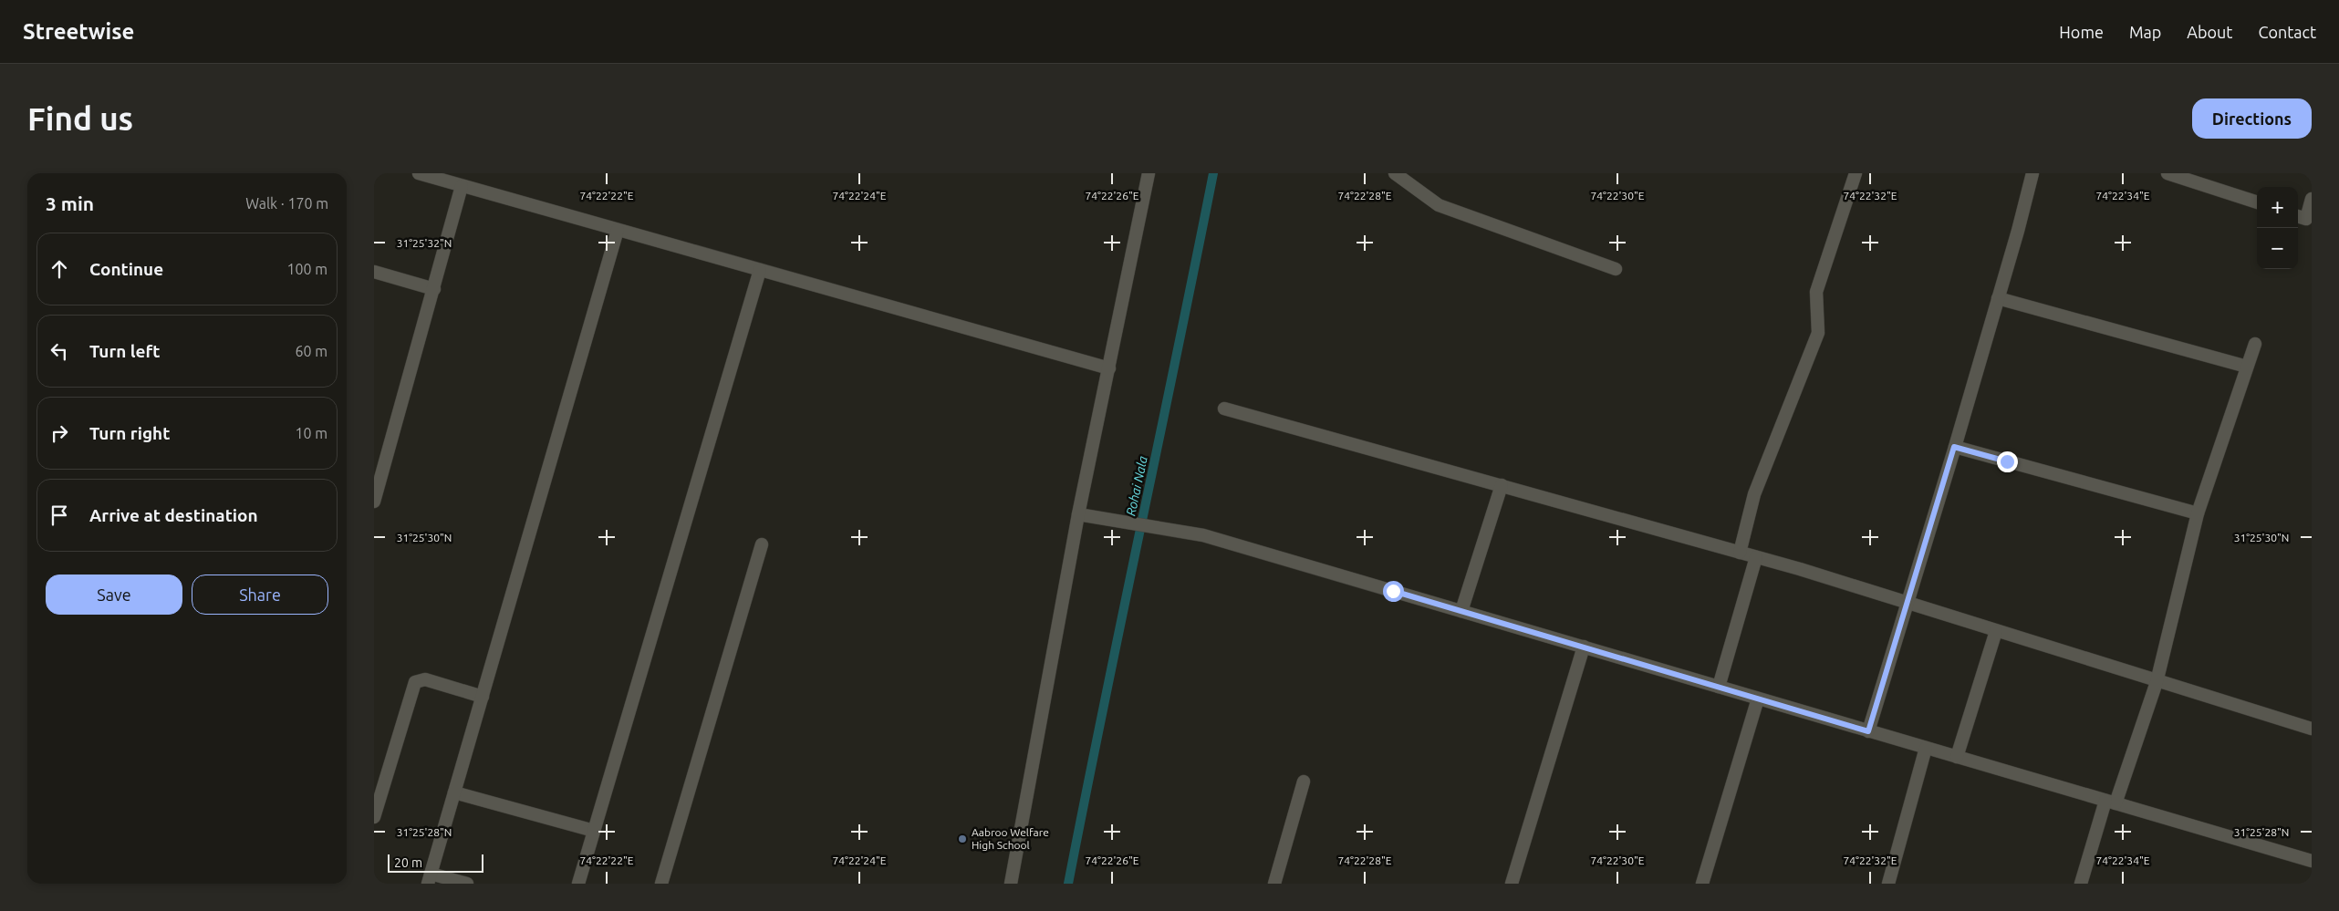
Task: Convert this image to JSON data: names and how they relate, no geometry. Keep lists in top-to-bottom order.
{
  "water": ["Rohai Nala"],
  "places": ["Aabroo Welfare High School"],
  "scale_bar": "20 m",
  "page": {
    "header": "Streetwise",
    "nav": [
      "Home",
      "Map",
      "About",
      "Contact"
    ],
    "buttons": [
      "Directions",
      ["Save", "Share"]
    ],
    "title": "Find us",
    "heading": ["3 min", "Walk · 170 m"],
    "map_buttons": ["+", "−"],
    "list": [
      ["Continue", "100 m"],
      ["Turn left", "60 m"],
      ["Turn right", "10 m"],
      "Arrive at destination"
    ],
    "scale": "20 m"
  },
  "coordinates": [
    "74°22'22\"E",
    "74°22'24\"E",
    "74°22'26\"E",
    "74°22'28\"E",
    "74°22'30\"E",
    "74°22'32\"E",
    "74°22'34\"E",
    "31°25'32\"N",
    "31°25'30\"N",
    "31°25'28\"N"
  ]
}
